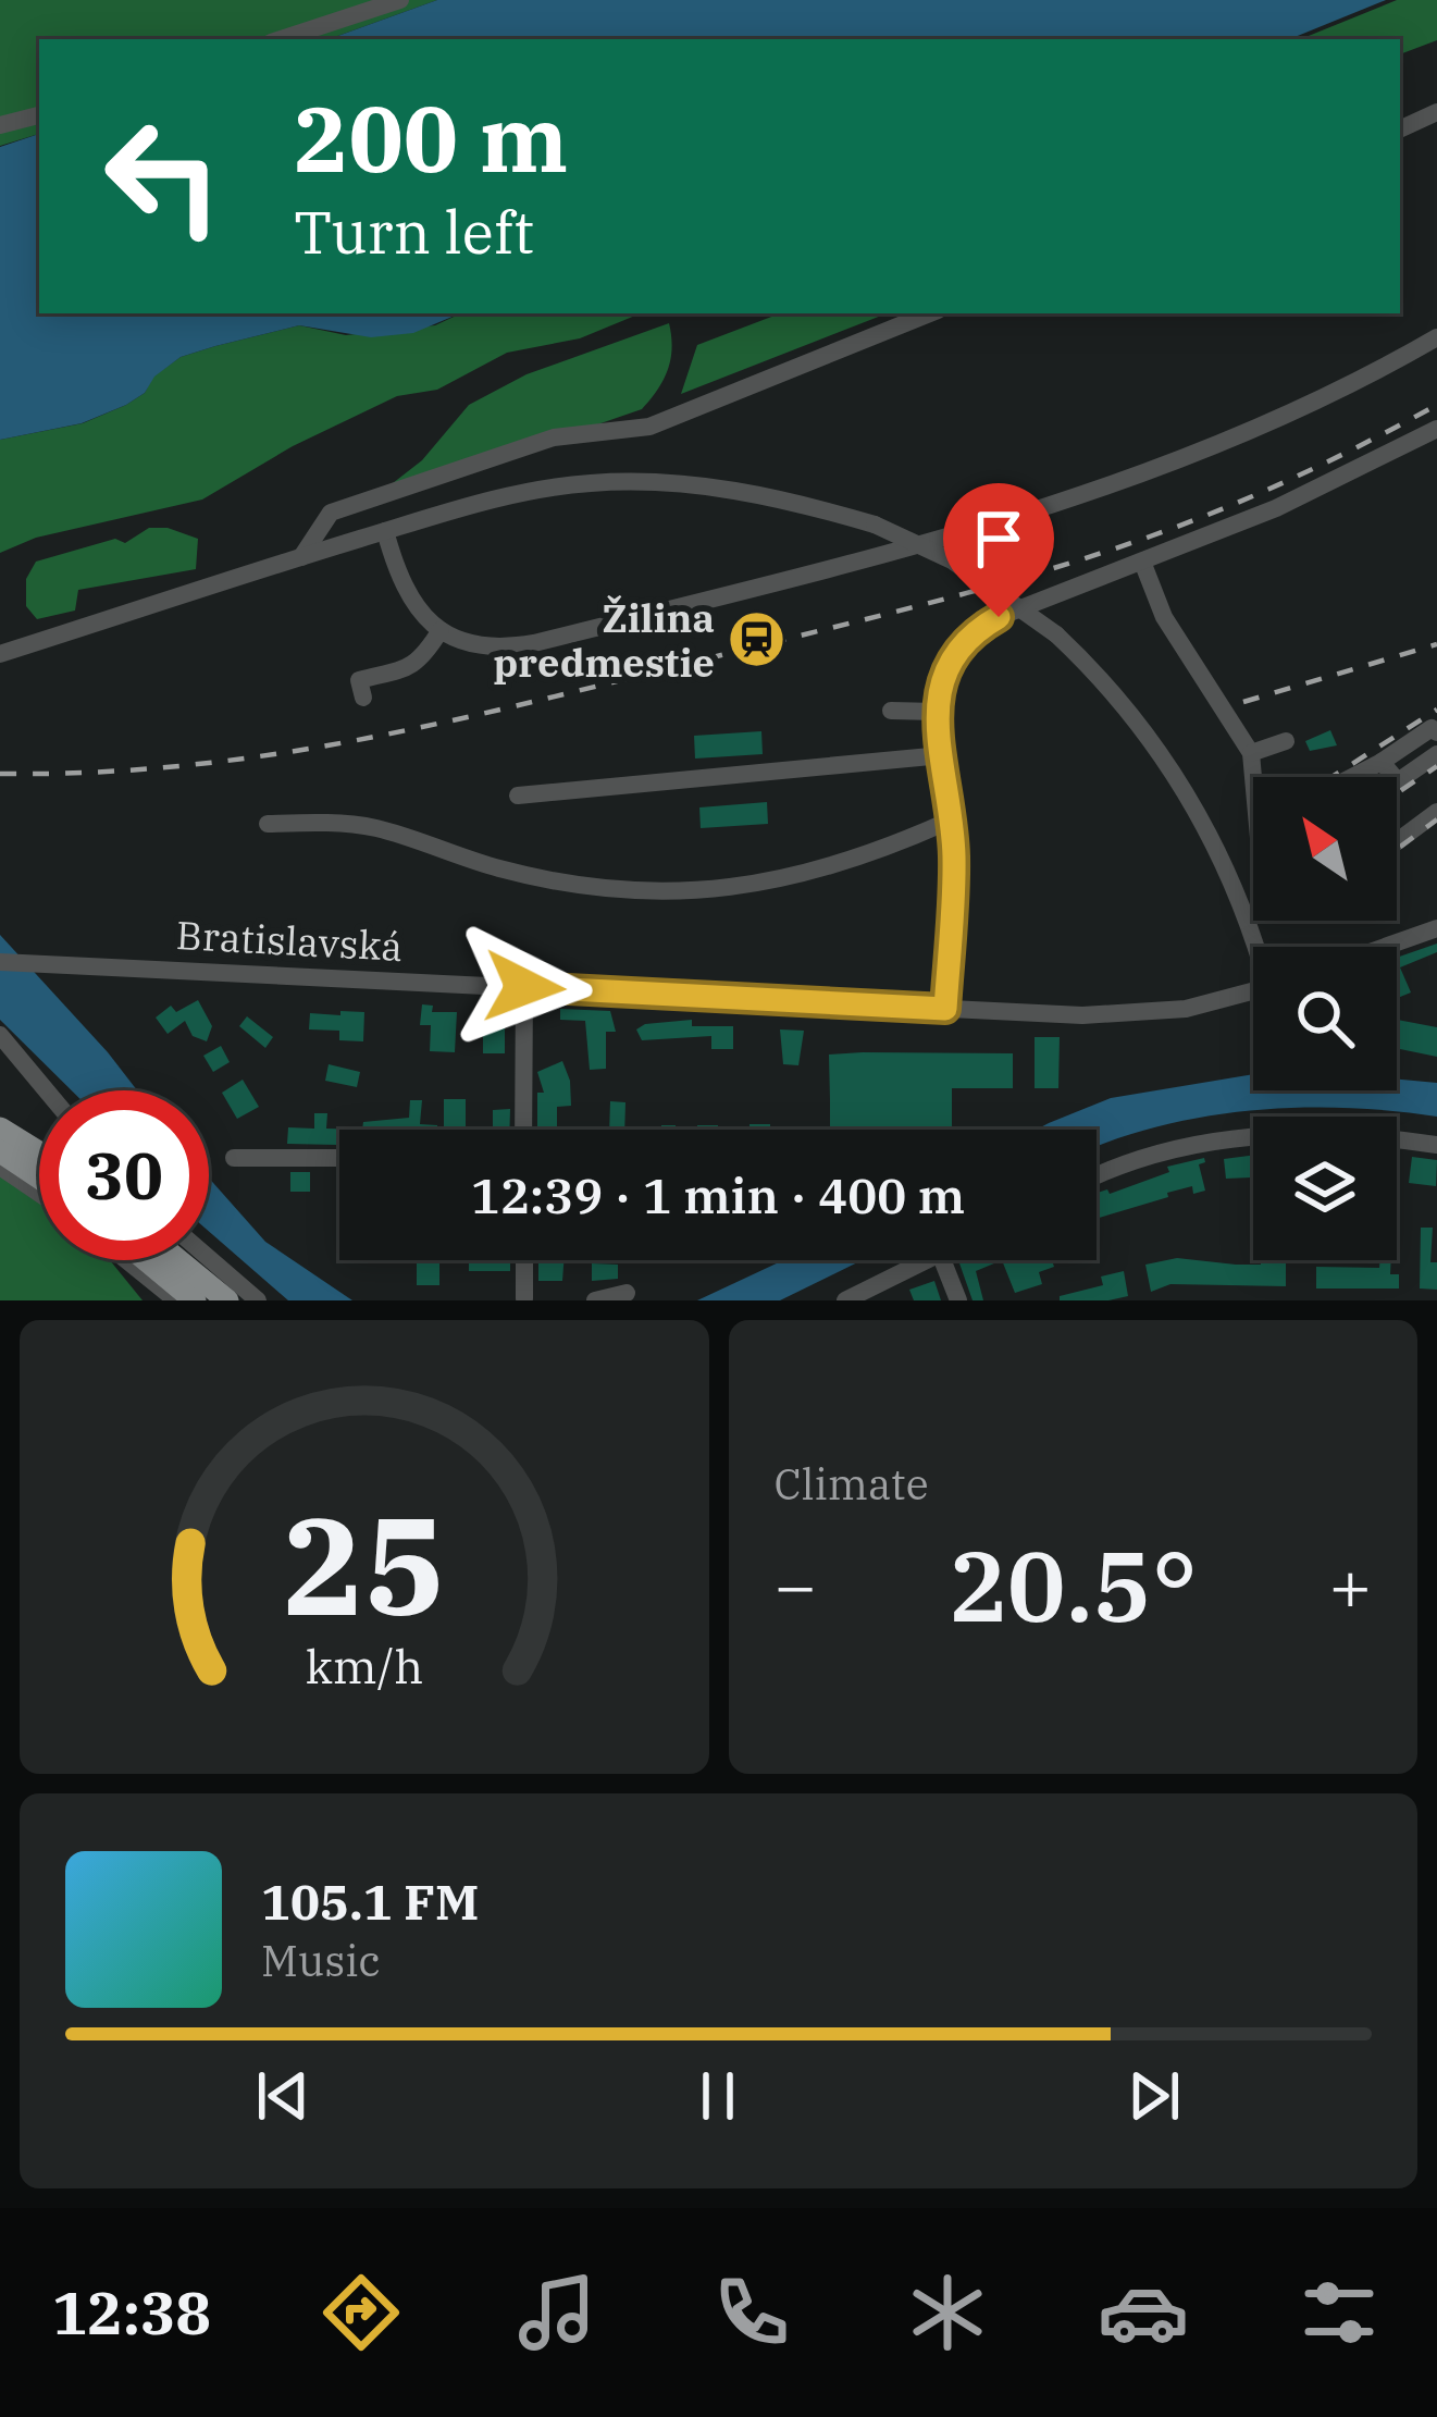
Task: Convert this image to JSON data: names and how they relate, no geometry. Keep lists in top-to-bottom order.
{
  "streets": {
    "street": ["Bratislavská"]
  },
  "places": {
    "station": ["Žilina predmestie"]
  },
  "north": "top left",
  "page": {
    "turn": ["200 m", "Turn left"],
    "limit": "30",
    "trip": "12:39 · 1 min · 400 m",
    "tile": "Climate",
    "heat": ["−", "20.5°", "+"],
    "song": ["105.1 FM", "Music"],
    "tabs": "12:38",
    "gauge": ["25", "km/h"]
  }
}
